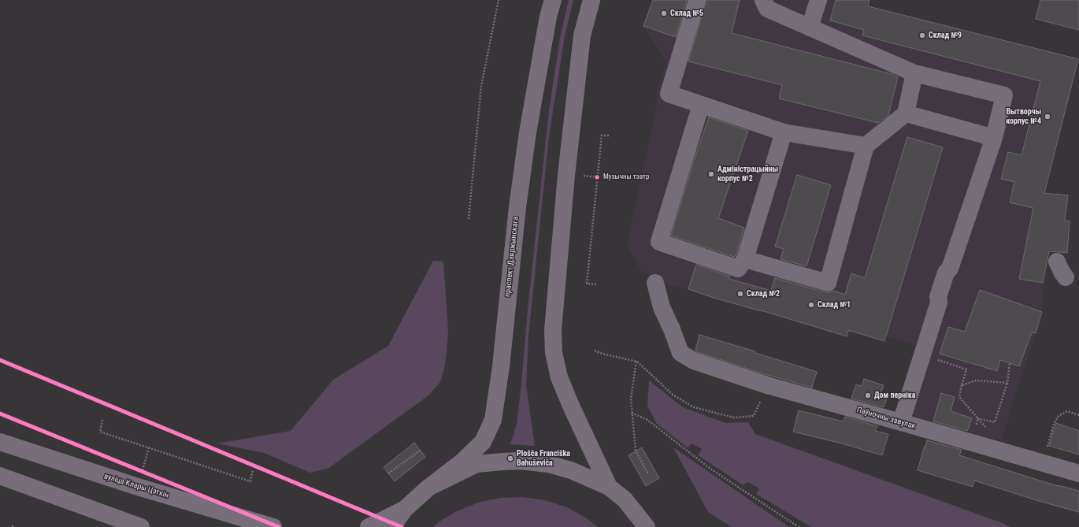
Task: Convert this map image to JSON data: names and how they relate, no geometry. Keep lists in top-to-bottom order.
{
  "streets": {
    "main road": ["праспект Дзяржынскага", "вуліца Клары Цэткін"],
    "street": ["Паўночны завулак"]
  },
  "places": [
    "Склад №5",
    "Склад №9",
    "Вытворчы корпус №4",
    "Адміністрацыйны корпус №2",
    "Музычны тэатр",
    "Склад №2",
    "Склад №1",
    "Дом перніка",
    "Plošča Franciška Bahuševiča"
  ]
}
